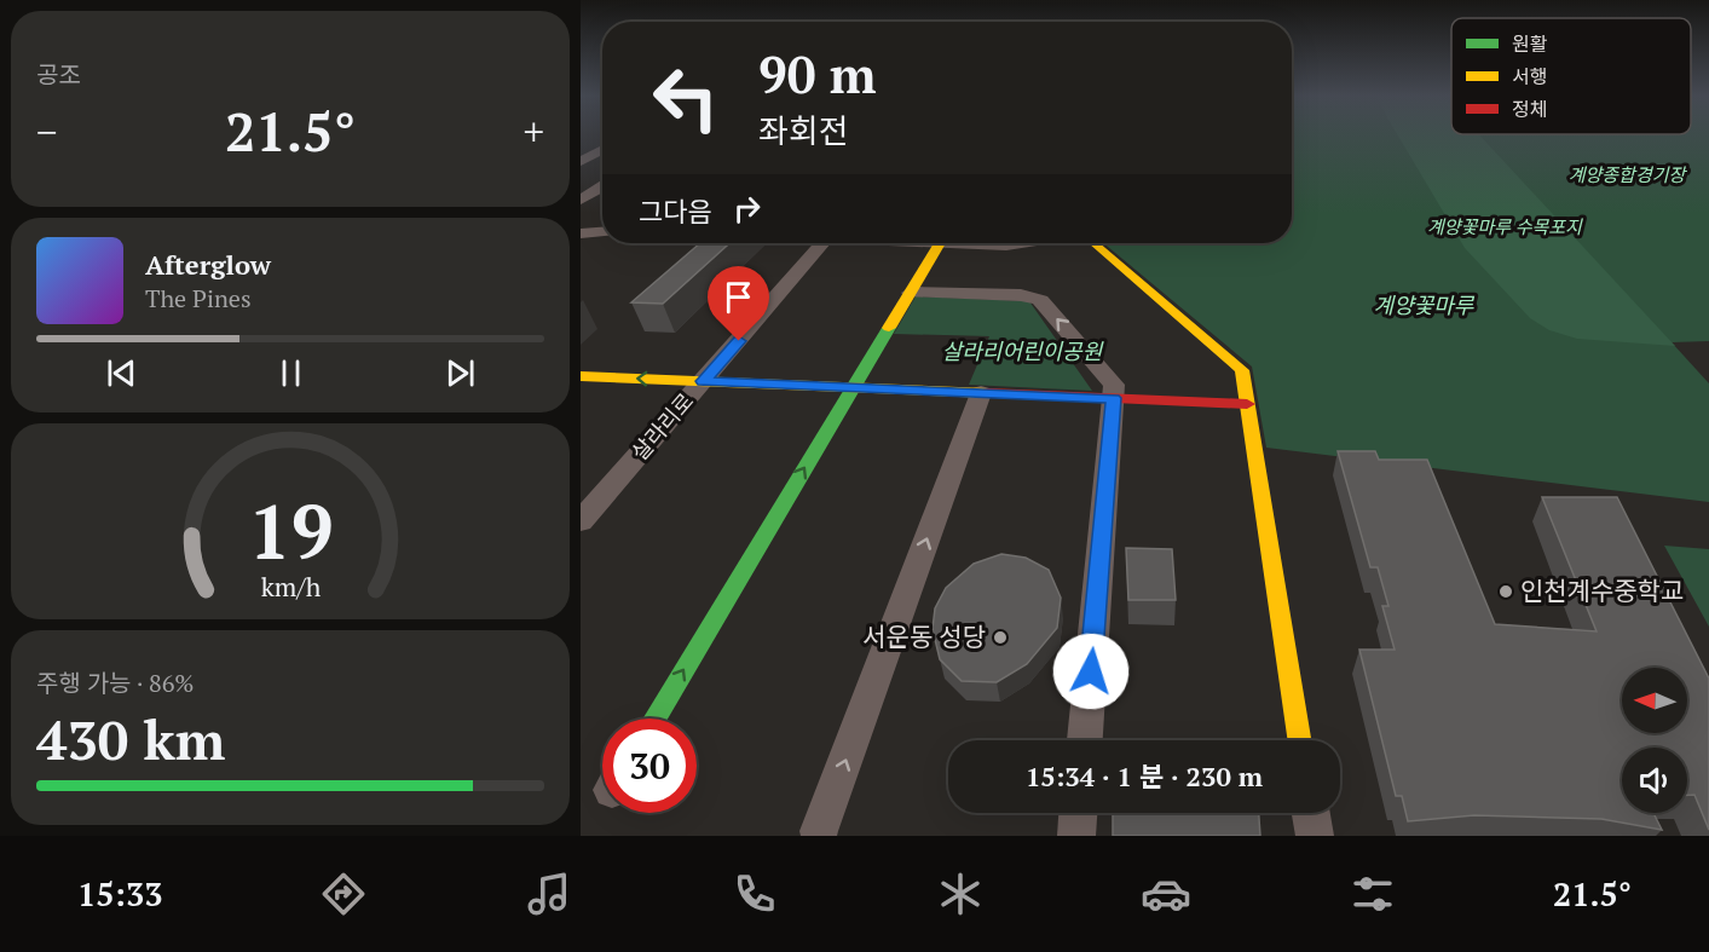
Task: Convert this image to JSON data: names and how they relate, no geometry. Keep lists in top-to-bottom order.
{
  "streets": {
    "street": ["살라리로"]
  },
  "parks": [
    "계양종합경기장",
    "계양꽃마루 수목포지",
    "계양꽃마루",
    "살라리어린이공원"
  ],
  "places": ["인천계수중학교", "서운동 성당"],
  "legend": ["원활", "서행", "정체"],
  "north": "left",
  "page": {
    "tile": [
      "공조",
      ["주행 가능 · 86%", "430 km"]
    ],
    "turn": ["90 m", "좌회전"],
    "heat": ["−", "21.5°", "+"],
    "then": "그다음",
    "song": ["Afterglow", "The Pines"],
    "limit": "30",
    "trip": "15:34 · 1 분 · 230 m",
    "tabs": ["15:33", "21.5°"],
    "gauge": ["19", "km/h"]
  }
}
